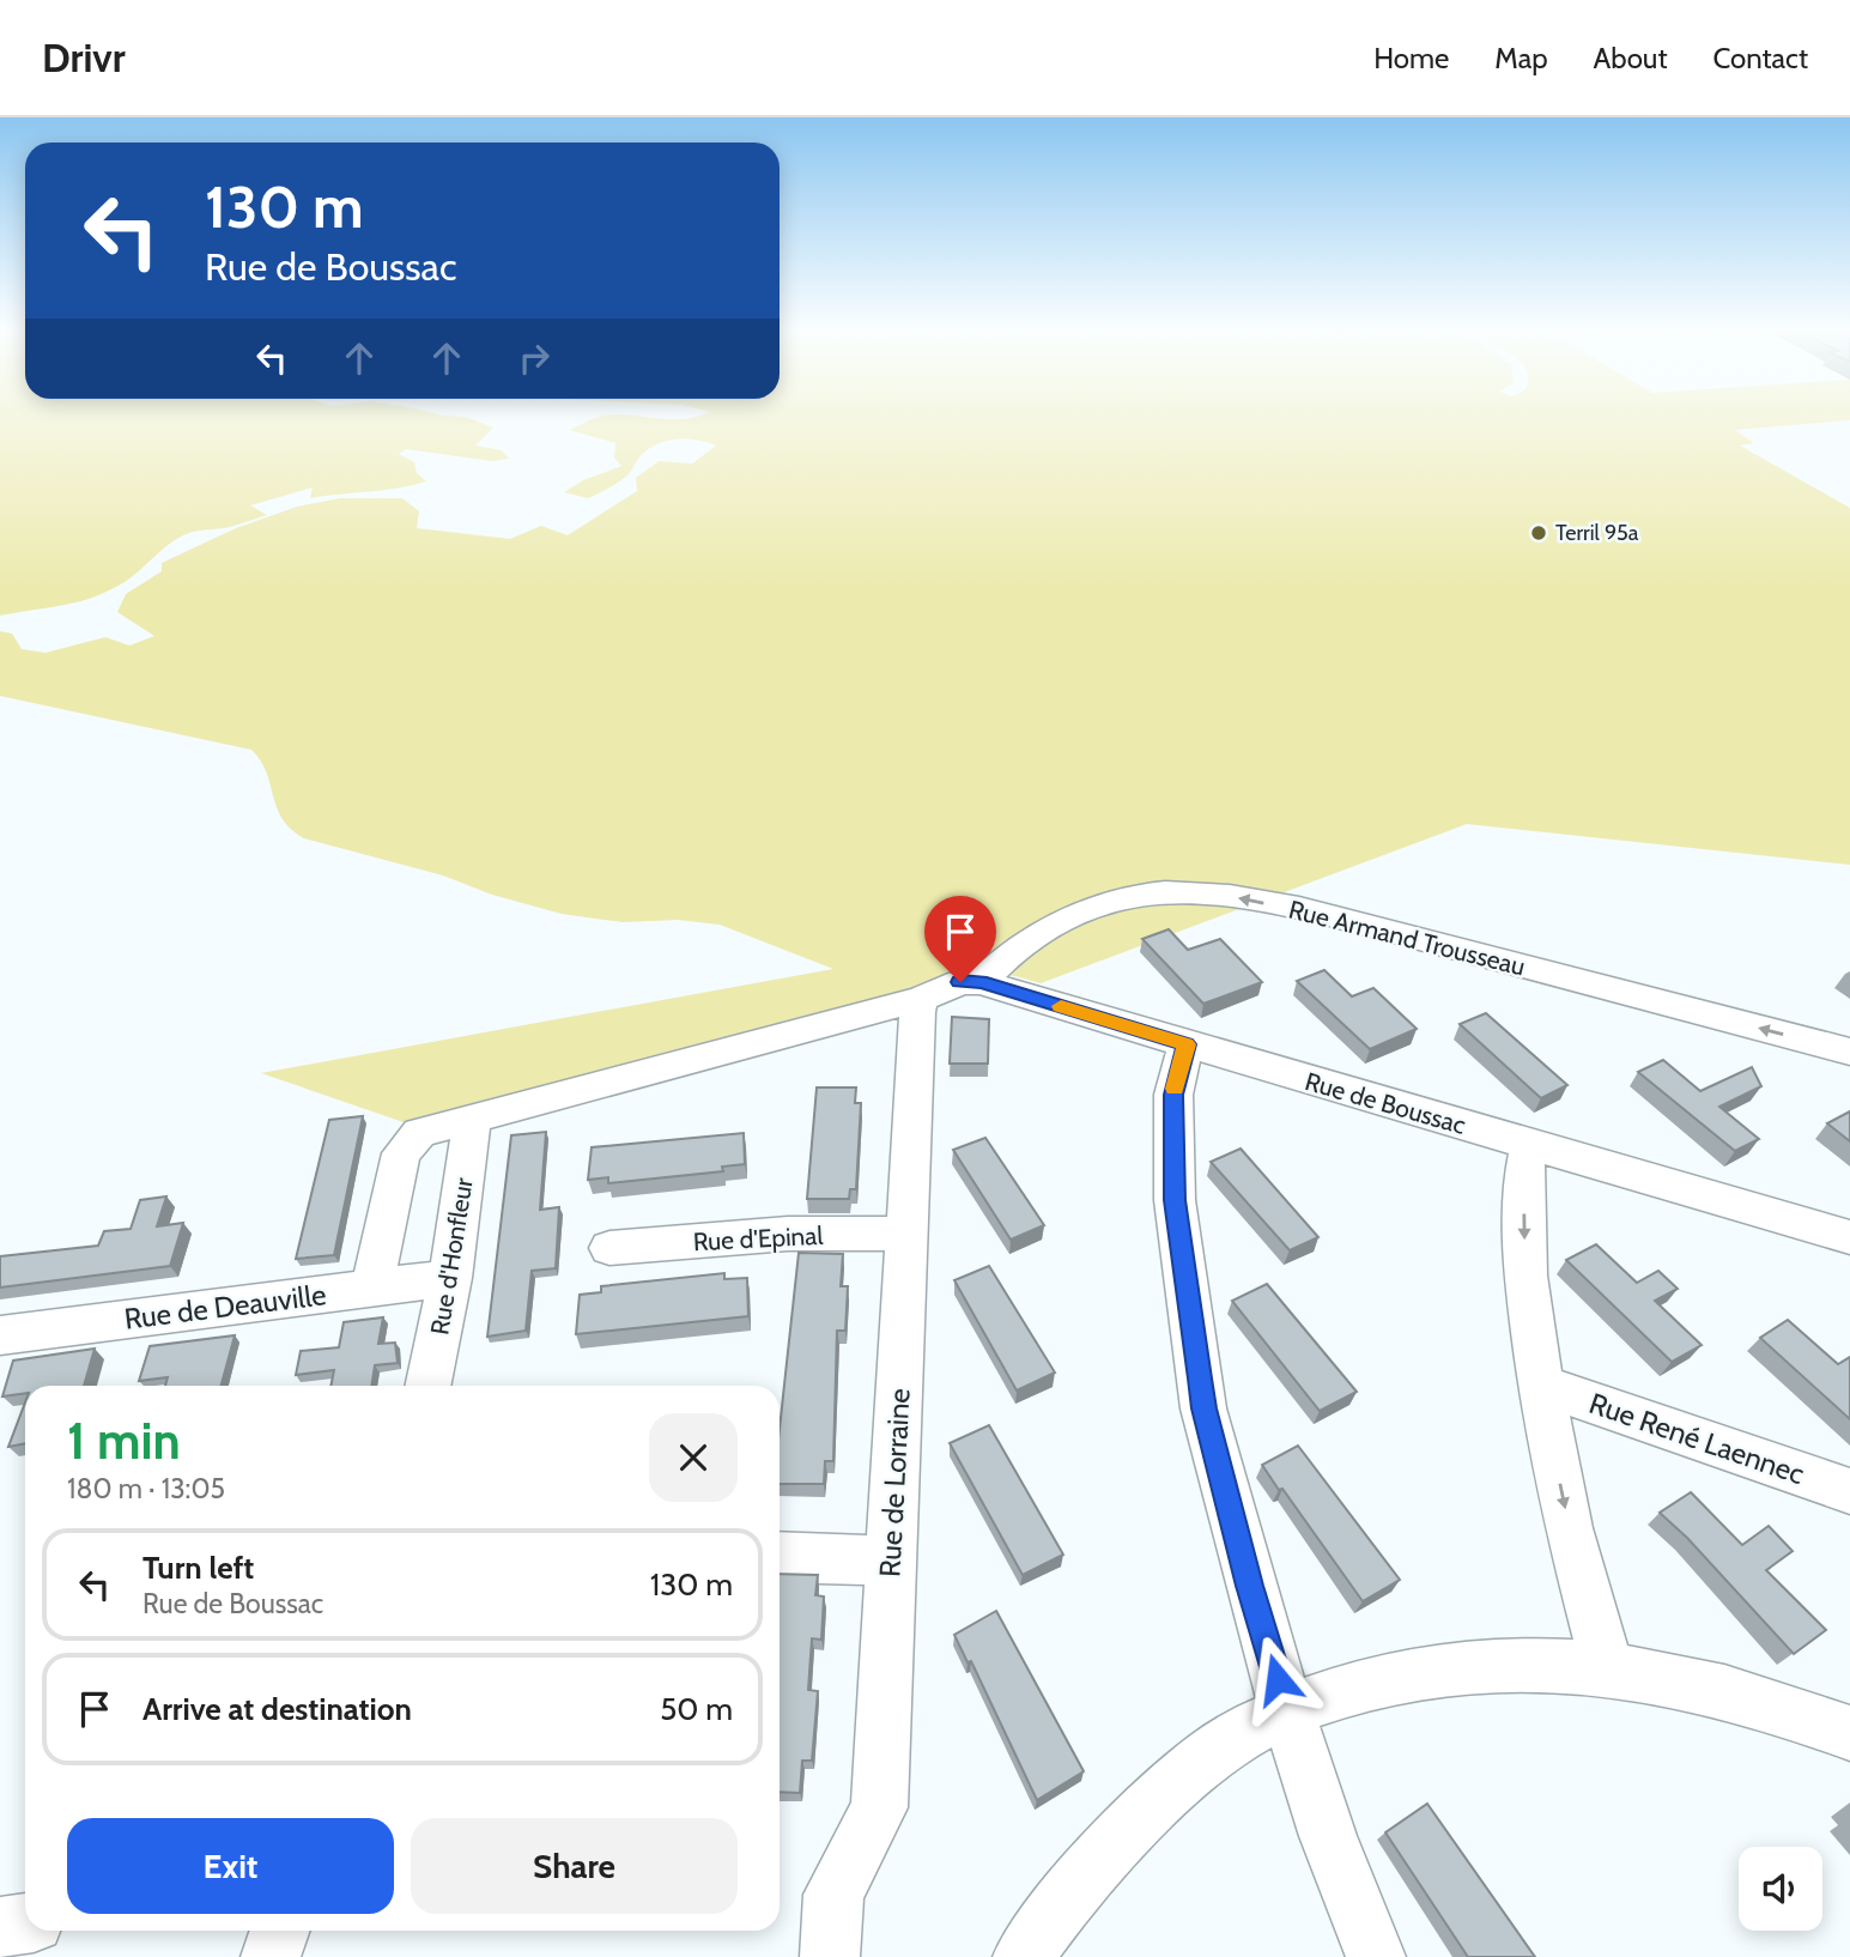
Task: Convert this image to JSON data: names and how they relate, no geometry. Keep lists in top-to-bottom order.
{
  "streets": {
    "street": [
      "Rue Armand Trousseau",
      "Rue de Boussac",
      "Rue d'Epinal",
      "Rue d'Honfleur",
      "Rue de Deauville",
      "Rue René Laennec",
      "Rue de Lorraine"
    ]
  },
  "crossings": [
    ["Rue Armand Trousseau", "Rue de Boussac"],
    ["Rue de Boussac", "Rue d'Honfleur"],
    ["Rue de Boussac", "Rue de Deauville"],
    ["Rue de Boussac", "Rue de Lorraine"],
    ["Rue d'Epinal", "Rue de Lorraine"],
    ["Rue d'Honfleur", "Rue de Deauville"]
  ],
  "one_way": ["Rue Armand Trousseau"],
  "places": ["Terril 95a"],
  "page": {
    "header": "Drivr",
    "nav": [
      "Home",
      "Map",
      "About",
      "Contact"
    ],
    "turn": ["130 m", "Rue de Boussac"],
    "heading": ["1 min", "180 m · 13:05"],
    "list": [
      {
        "name": "Turn left",
        "note": "Rue de Boussac",
        "value": "130 m"
      },
      {
        "name": "Arrive at destination",
        "value": "50 m"
      }
    ],
    "buttons": ["Exit", "Share"]
  }
}
